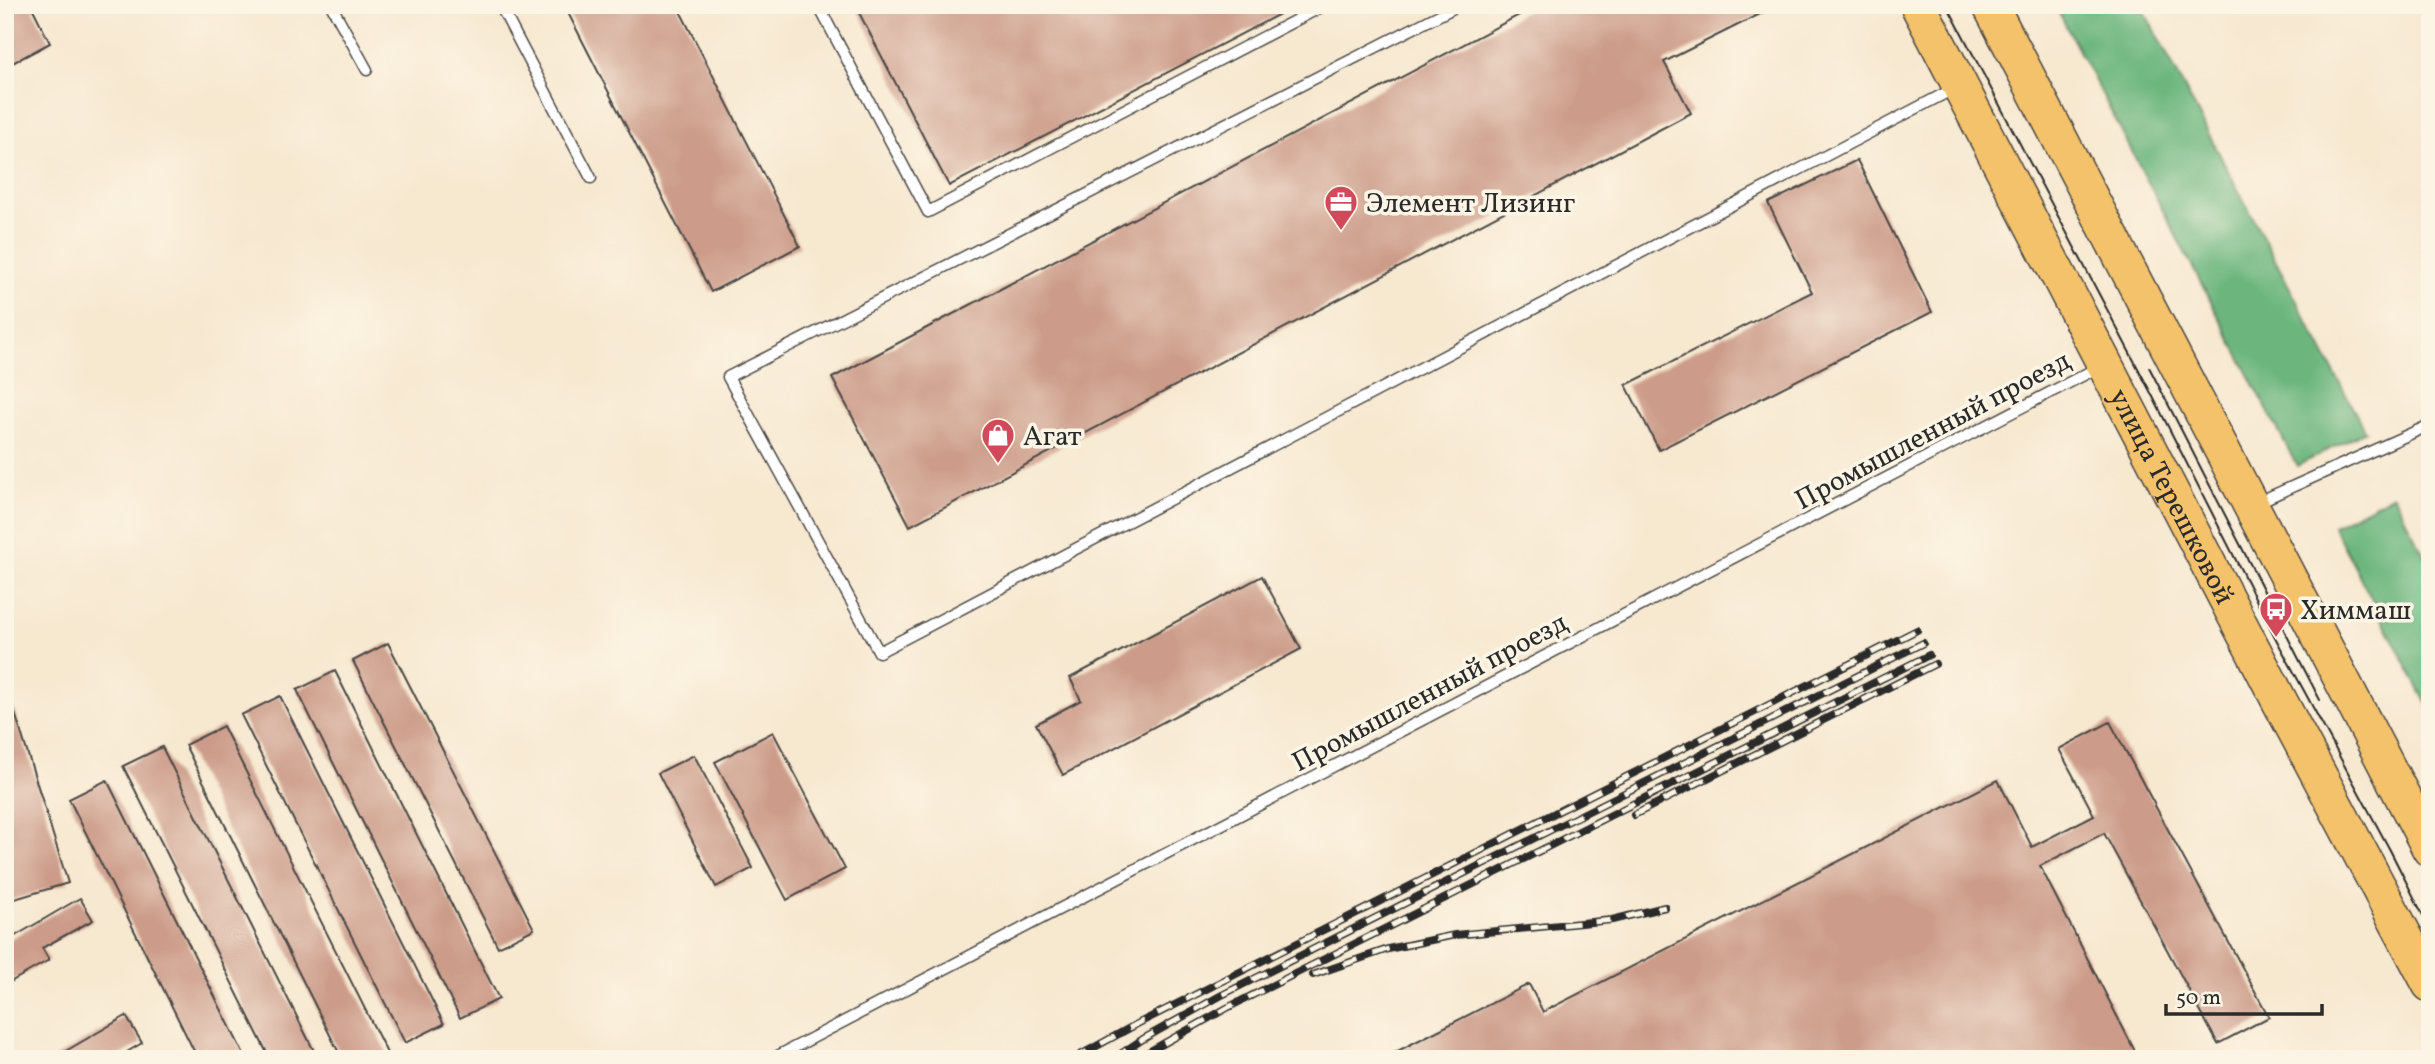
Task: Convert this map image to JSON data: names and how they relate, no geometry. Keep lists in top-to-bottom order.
{
  "streets": {
    "main road": ["улица Терешковой"],
    "lane": ["Промышленный проезд"]
  },
  "crossings": [
    ["Промышленный проезд", "улица Терешковой"]
  ],
  "places": {
    "office": ["Элемент Лизинг"],
    "shop": ["Агат"],
    "bus stop": ["Химмаш"]
  },
  "scale_bar": "50 m"
}
